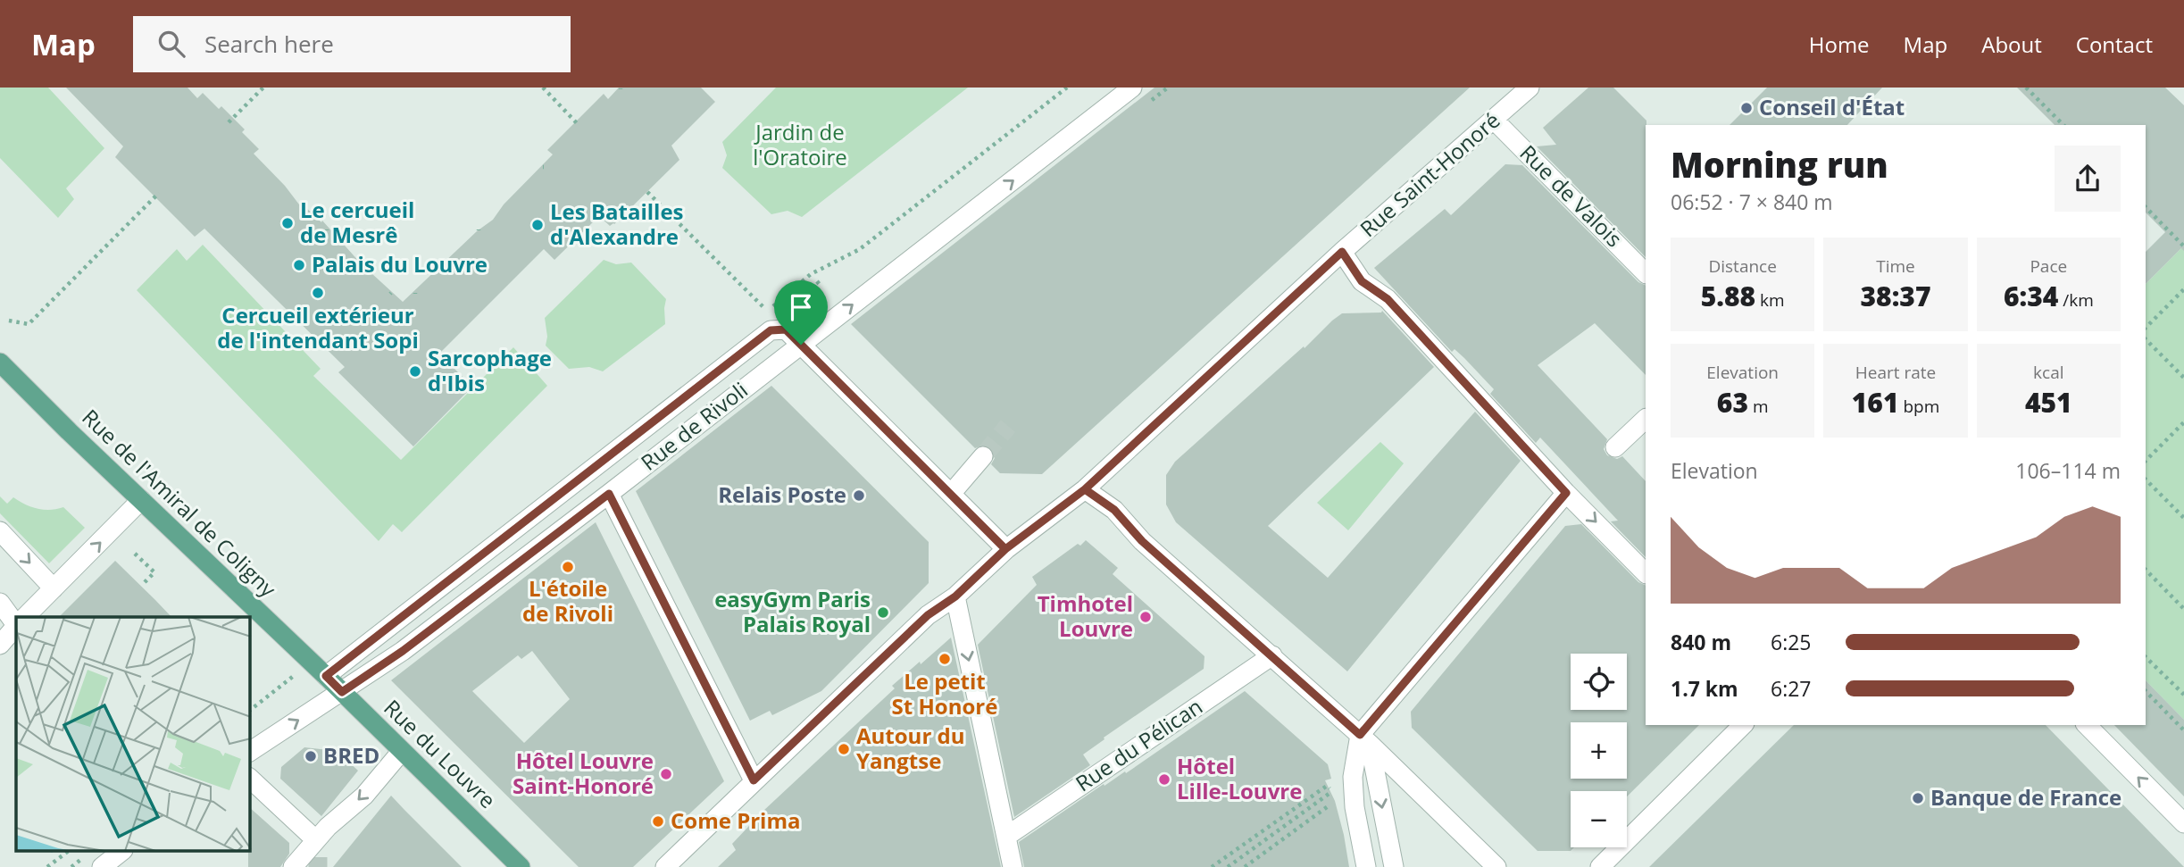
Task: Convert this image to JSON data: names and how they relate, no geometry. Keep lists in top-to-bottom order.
{
  "streets": {
    "main road": ["Rue de l'Amiral de Coligny", "Rue du Louvre"],
    "street": [
      "Rue Saint-Honoré",
      "Rue de Valois",
      "Rue de Rivoli",
      "Rue du Pélican"
    ]
  },
  "crossings": [
    ["Rue Saint-Honoré", "Rue de Valois"],
    ["Rue de Rivoli", "Rue de l'Amiral de Coligny"],
    ["Rue de Rivoli", "Rue du Louvre"],
    ["Rue de l'Amiral de Coligny", "Rue du Louvre"]
  ],
  "parks": ["Jardin de l'Oratoire"],
  "places": [
    "Conseil d'État",
    "Le cercueil de Mesrê",
    "Les Batailles d'Alexandre",
    "Palais du Louvre",
    "Cercueil extérieur de l'intendant Sopi",
    "Sarcophage d'Ibis",
    "Relais Poste",
    "L'étoile de Rivoli",
    "easyGym Paris Palais Royal",
    "Timhotel Louvre",
    "Le petit St Honoré",
    "Autour du Yangtse",
    "BRED",
    "Hôtel Louvre Saint-Honoré",
    "Hôtel Lille-Louvre",
    "Banque de France",
    "Come Prima"
  ],
  "page": {
    "header": "Map",
    "search": "Search here",
    "nav": [
      "Home",
      "Map",
      "About",
      "Contact"
    ],
    "heading": ["Morning run", "06:52 · 7 × 840 m"],
    "stats": [
      ["Distance", "5.88 km"],
      ["Time", "38:37"],
      ["Pace", "6:34 /km"],
      ["Elevation", "63 m"],
      ["Heart rate", "161 bpm"],
      ["kcal", "451"]
    ],
    "chart": ["Elevation", "106–114 m"],
    "list": [
      {
        "name": "840 m",
        "note": "6:25"
      },
      {
        "name": "1.7 km",
        "note": "6:27"
      }
    ],
    "map_buttons": ["+", "−"]
  }
}
